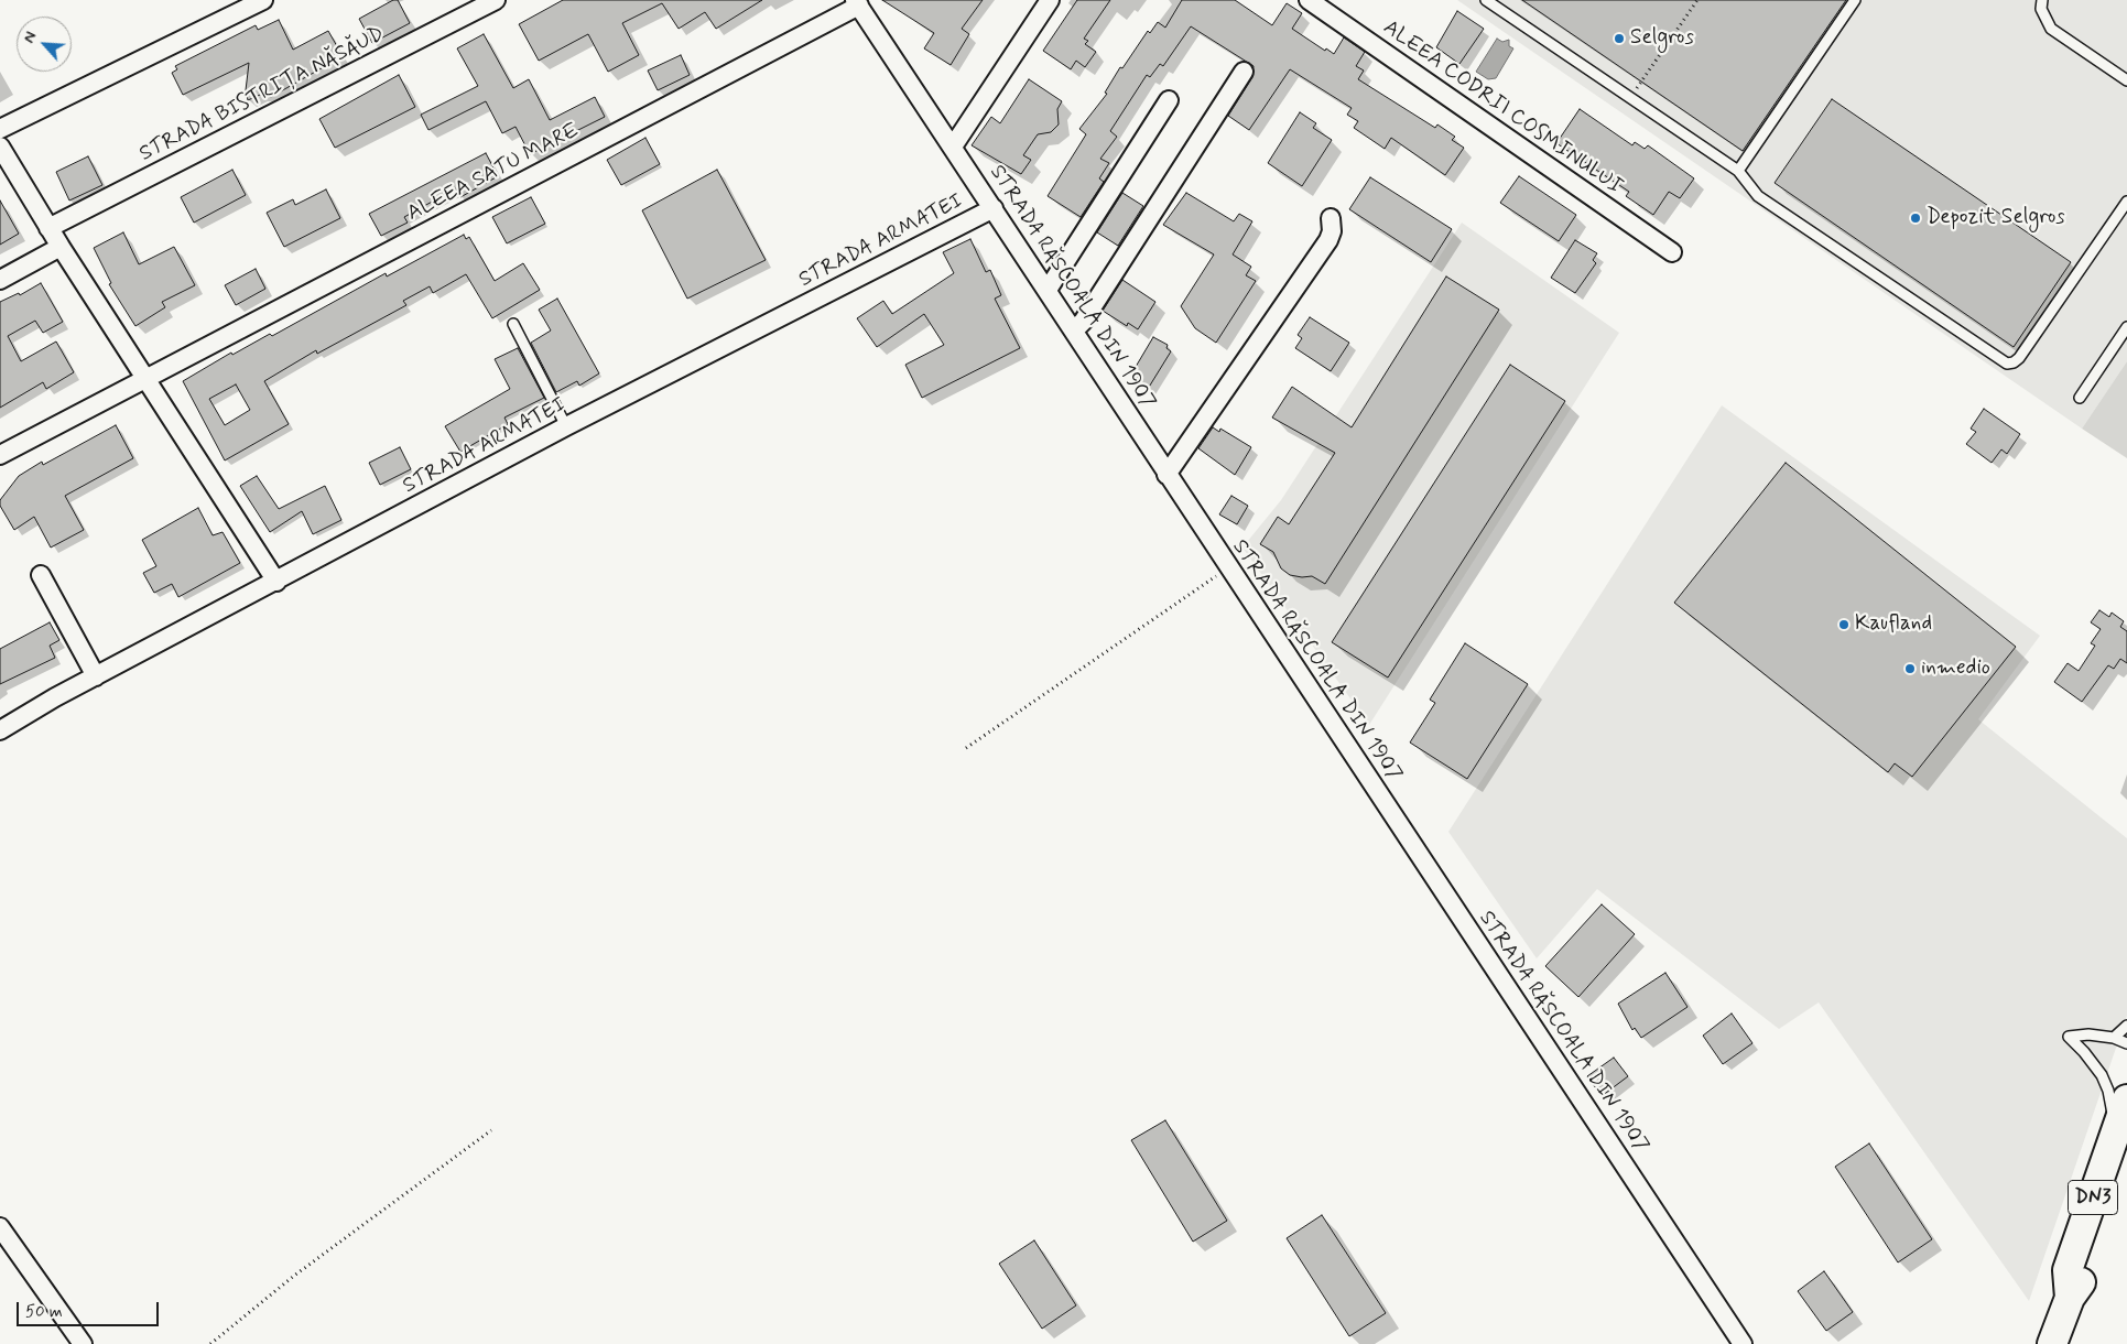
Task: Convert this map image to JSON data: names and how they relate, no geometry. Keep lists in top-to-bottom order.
{
  "streets": {
    "main road": ["DN3"],
    "street": [
      "STRADA BISTRIȚA NĂSĂUD",
      "ALEEA CODRII COSMINULUI",
      "ALEEA SATU MARE",
      "STRADA ARMATEI",
      "STRADA RĂSCOALA DIN 1907"
    ]
  },
  "crossings": [
    ["ALEEA SATU MARE", "STRADA RĂSCOALA DIN 1907"],
    ["STRADA ARMATEI", "STRADA RĂSCOALA DIN 1907"]
  ],
  "places": [
    "Selgros",
    "Depozit Selgros",
    "Kaufland",
    "inmedio"
  ],
  "scale_bar": "50 m",
  "north": "top left"
}
